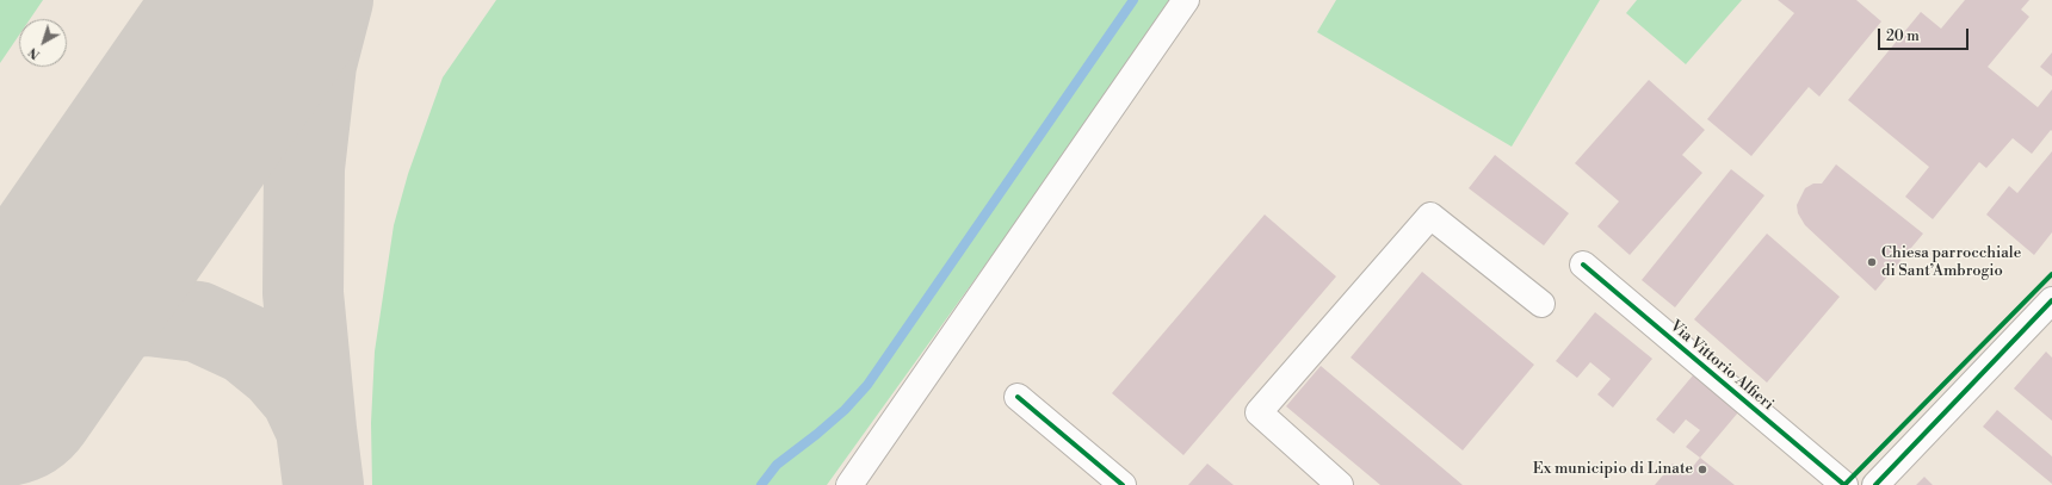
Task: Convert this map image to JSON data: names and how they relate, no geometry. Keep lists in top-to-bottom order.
{
  "streets": {
    "street": ["Via Vittorio Alfieri"]
  },
  "places": ["Chiesa parrocchiale di Sant’Ambrogio", "Ex municipio di Linate"],
  "scale_bar": "20 m",
  "north": "bottom left"
}
